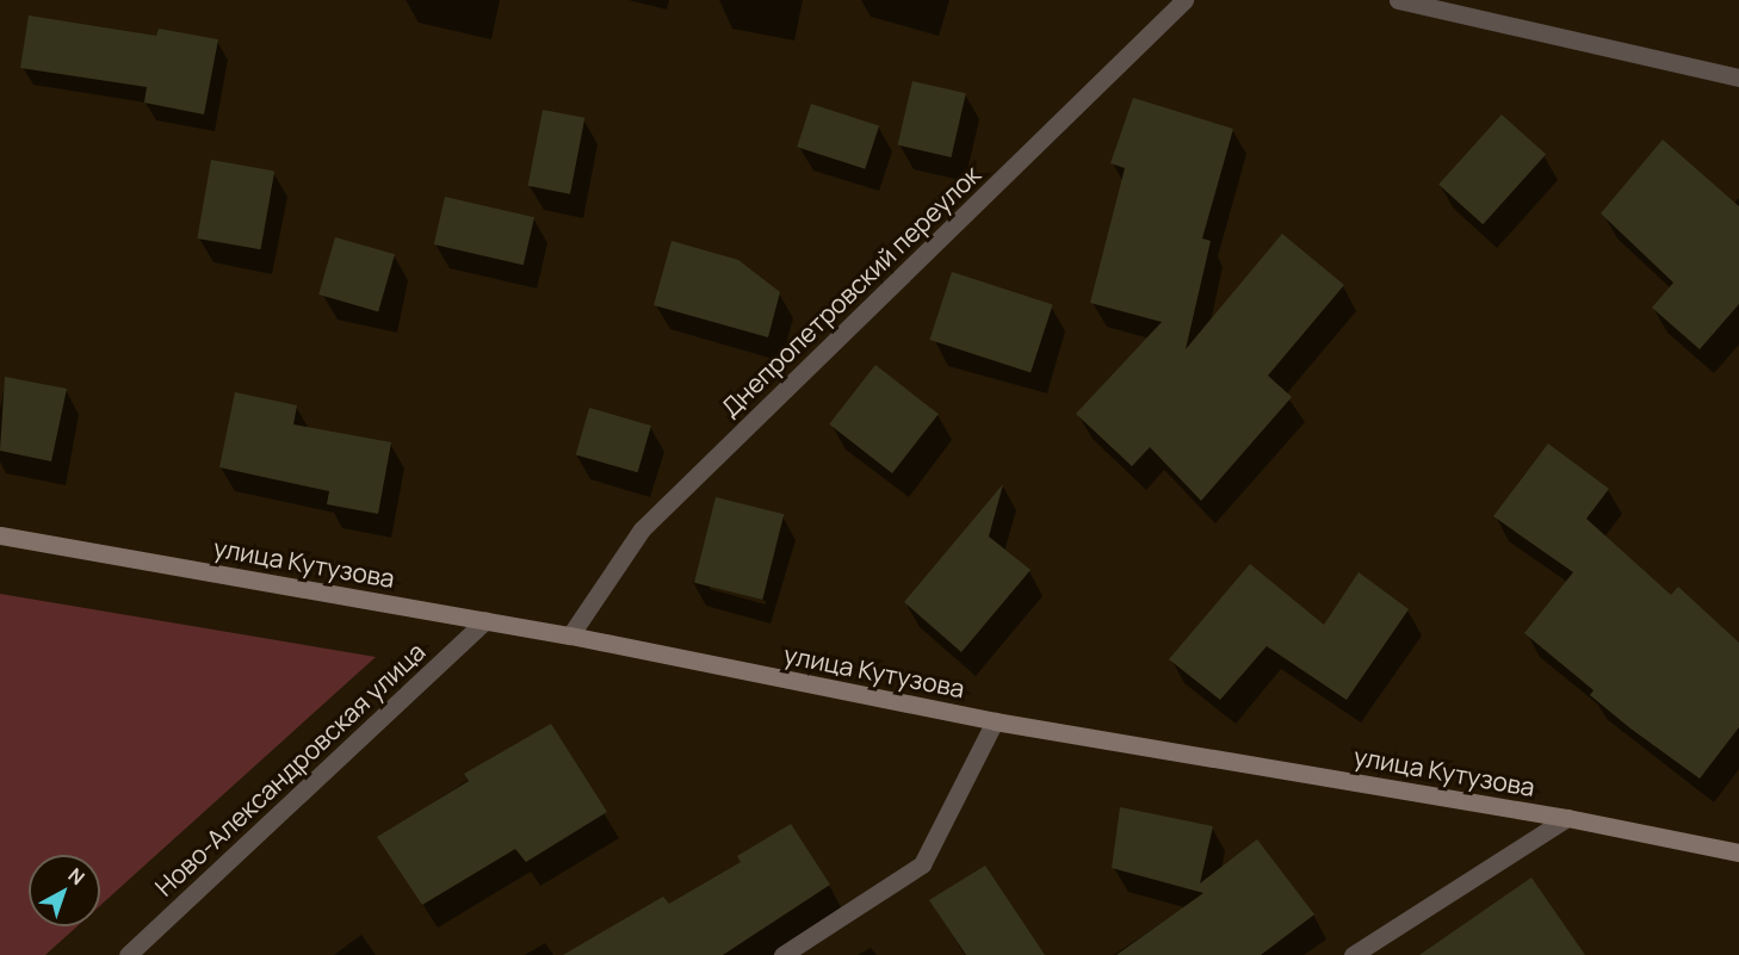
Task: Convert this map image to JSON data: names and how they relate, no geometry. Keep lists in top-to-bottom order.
{
  "streets": {
    "main road": ["улица Кутузова"],
    "street": ["Днепропетровский переулок", "Ново-Александровская улица"]
  },
  "crossings": [
    ["Днепропетровский переулок", "улица Кутузова"],
    ["улица Кутузова", "Ново-Александровская улица"]
  ],
  "north": "top right"
}
